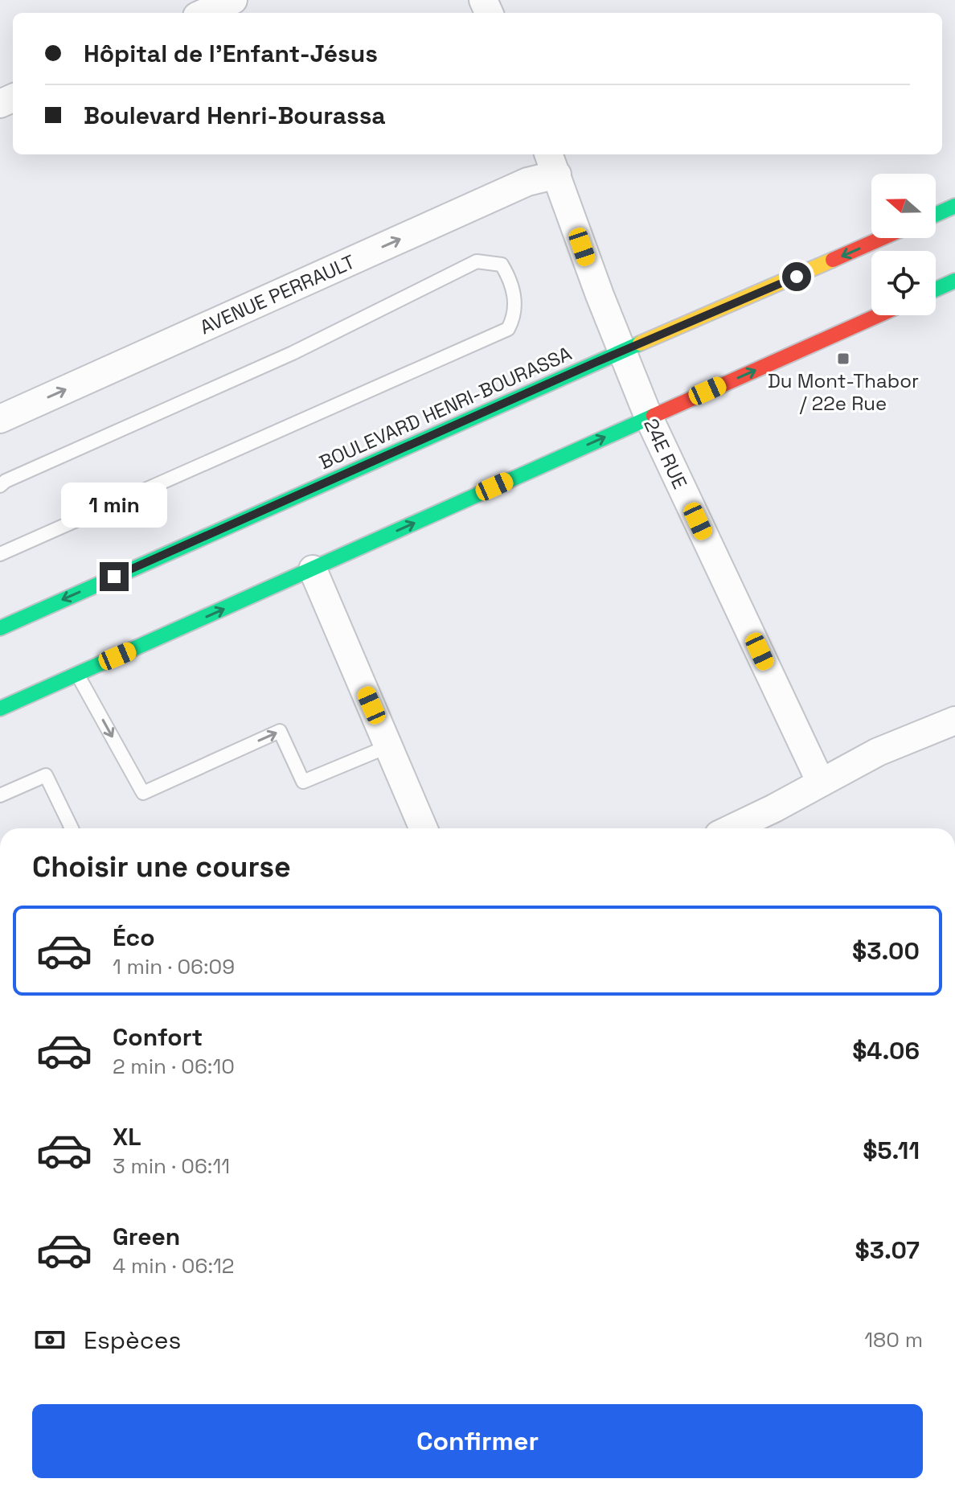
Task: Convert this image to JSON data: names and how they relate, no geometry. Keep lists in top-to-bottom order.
{
  "streets": {
    "main road": ["BOULEVARD HENRI-BOURASSA"],
    "street": ["AVENUE PERRAULT", "24E RUE"]
  },
  "crossings": [
    ["AVENUE PERRAULT", "24E RUE"],
    ["BOULEVARD HENRI-BOURASSA", "24E RUE"]
  ],
  "one_way": ["AVENUE PERRAULT"],
  "places": {
    "transit": ["Du Mont-Thabor / 22e Rue"]
  },
  "north": "left",
  "page": {
    "banner": ["Hôpital de l'Enfant-Jésus", "Boulevard Henri-Bourassa"],
    "bubble": "1 min",
    "heading": "Choisir une course",
    "list": [
      {
        "name": "Éco",
        "note": "1 min · 06:09",
        "value": "$3.00"
      },
      {
        "name": "Confort",
        "note": "2 min · 06:10",
        "value": "$4.06"
      },
      {
        "name": "XL",
        "note": "3 min · 06:11",
        "value": "$5.11"
      },
      {
        "name": "Green",
        "note": "4 min · 06:12",
        "value": "$3.07"
      }
    ],
    "pay": ["Espèces", "180 m"],
    "buttons": "Confirmer"
  }
}
